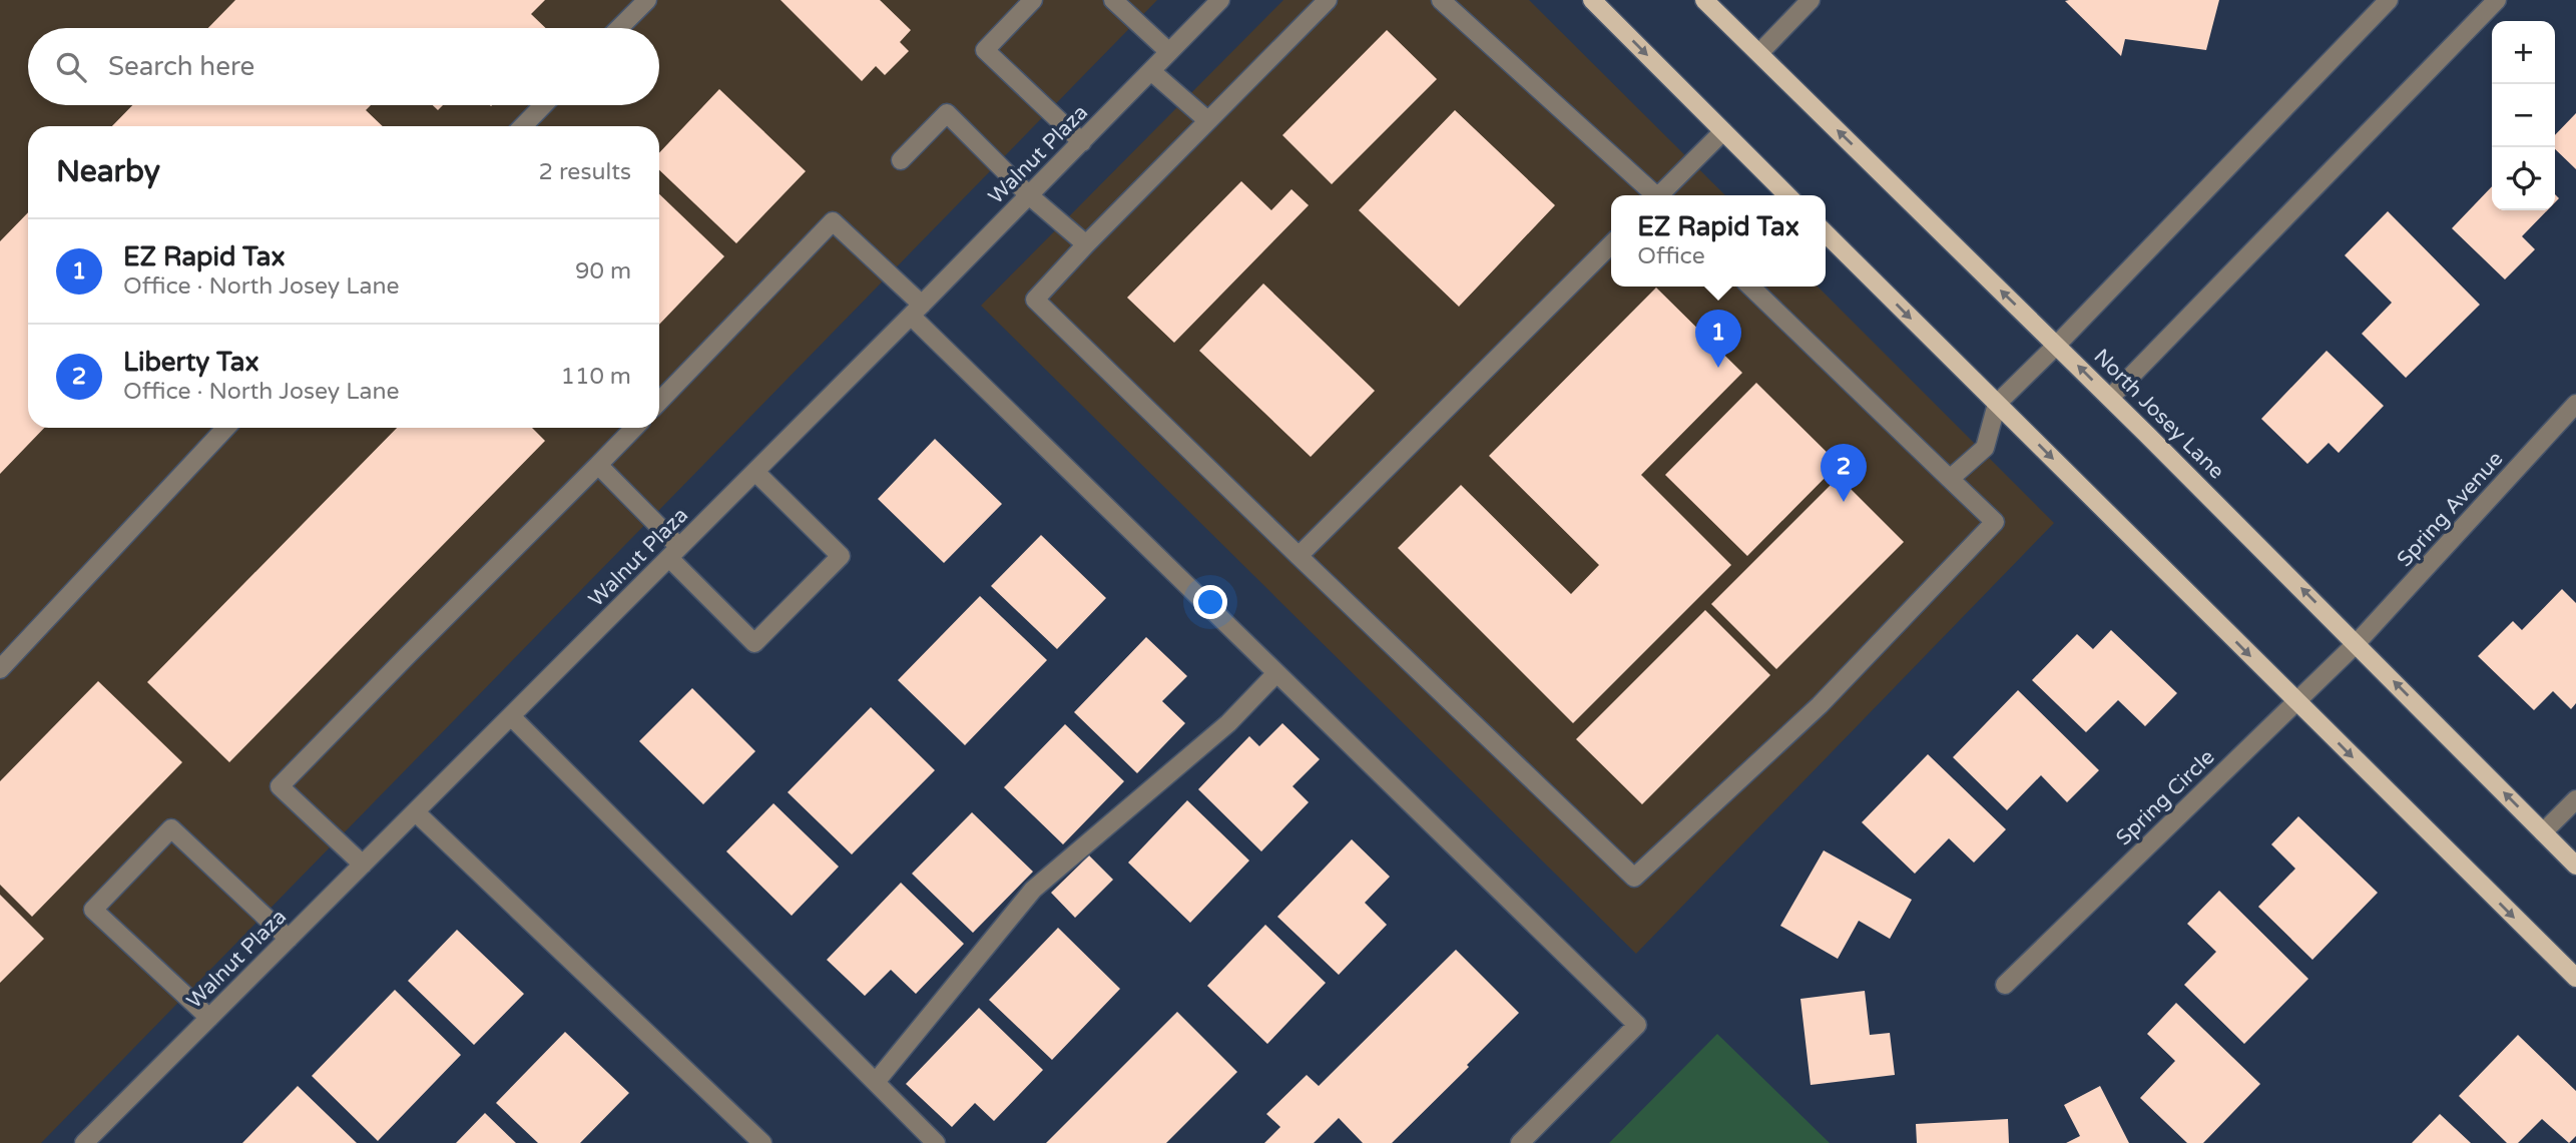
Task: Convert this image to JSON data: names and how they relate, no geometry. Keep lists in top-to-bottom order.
{
  "streets": {
    "main road": ["North Josey Lane"],
    "street": ["Walnut Plaza", "Spring Avenue", "Spring Circle"]
  },
  "crossings": [
    ["North Josey Lane", "Spring Avenue"],
    ["North Josey Lane", "Spring Circle"],
    ["Spring Avenue", "Spring Circle"]
  ],
  "page": {
    "map_buttons": ["+", "−"],
    "search": "Search here",
    "heading": ["Nearby", "2 results"],
    "popup": ["EZ Rapid Tax", "Office"],
    "list": [
      {
        "mark": "1",
        "name": "EZ Rapid Tax",
        "note": "Office · North Josey Lane",
        "value": "90 m"
      },
      {
        "mark": "2",
        "name": "Liberty Tax",
        "note": "Office · North Josey Lane",
        "value": "110 m"
      }
    ],
    "pins": ["1", "2"]
  }
}
